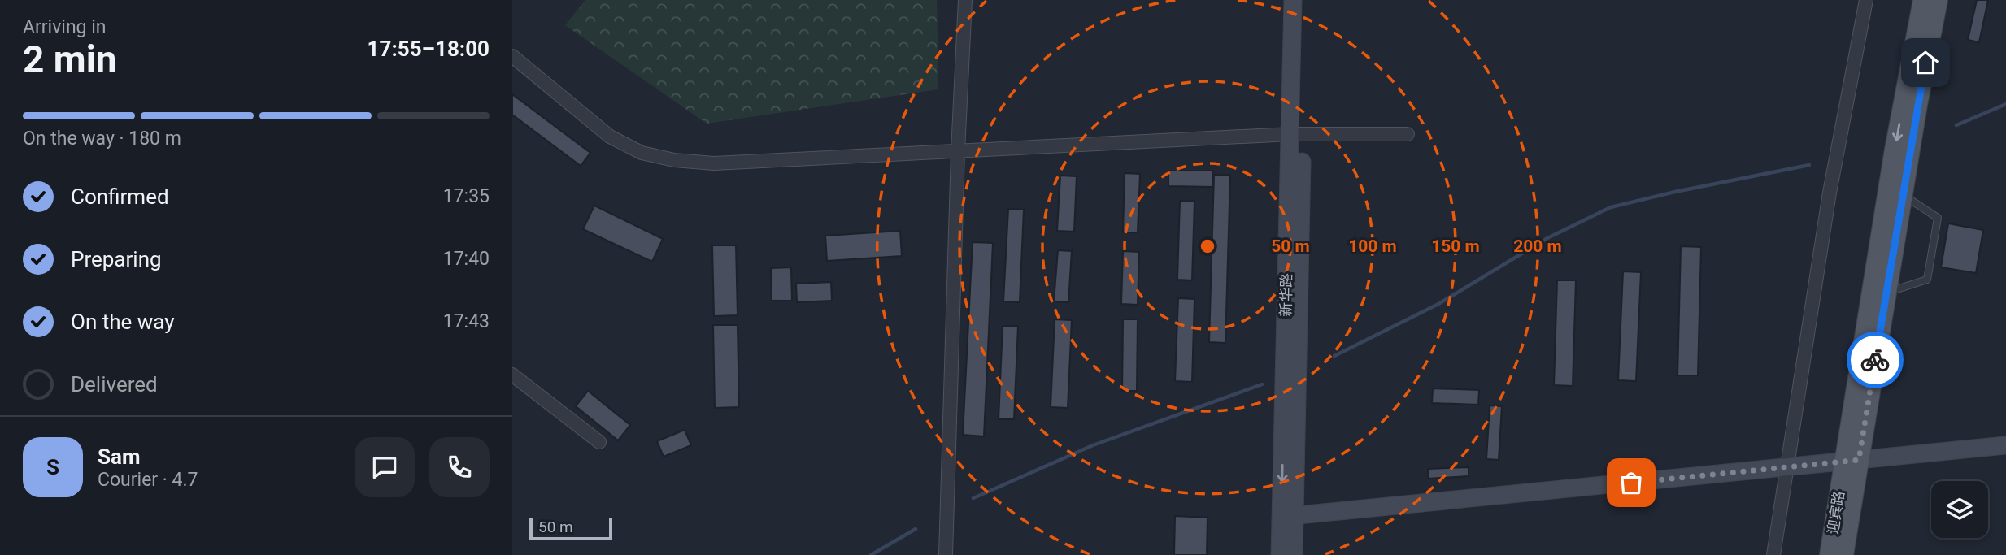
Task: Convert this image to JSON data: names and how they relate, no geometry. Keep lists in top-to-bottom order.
{
  "streets": {
    "main road": ["新华路", "迎宾路"]
  },
  "scale_bar": "50 m",
  "page": {
    "heading": ["2 min", "Arriving in", "17:55–18:00"],
    "panel": ["Sam", "Courier · 4.7"],
    "bar": "On the way · 180 m",
    "list": [
      ["Confirmed", "17:35"],
      ["Preparing", "17:40"],
      ["On the way", "17:43"],
      "Delivered"
    ],
    "round": "S",
    "scale": "50 m"
  },
  "rings": [
    "50 m",
    "100 m",
    "150 m",
    "200 m"
  ]
}
